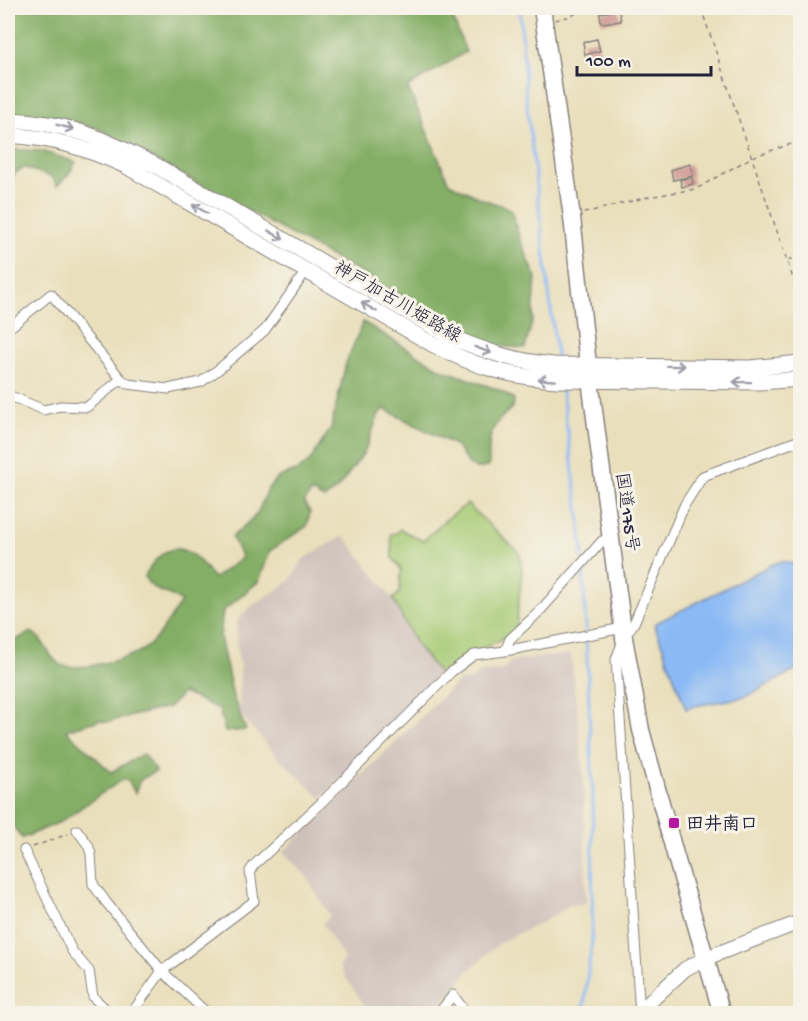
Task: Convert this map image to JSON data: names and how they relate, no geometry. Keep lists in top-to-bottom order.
{
  "streets": {
    "highway": ["国道175号"],
    "main road": ["神戸加古川姫路線"]
  },
  "crossings": [
    ["神戸加古川姫路線", "国道175号"]
  ],
  "places": {
    "transit": ["田井南口"]
  },
  "scale_bar": "100 m"
}
